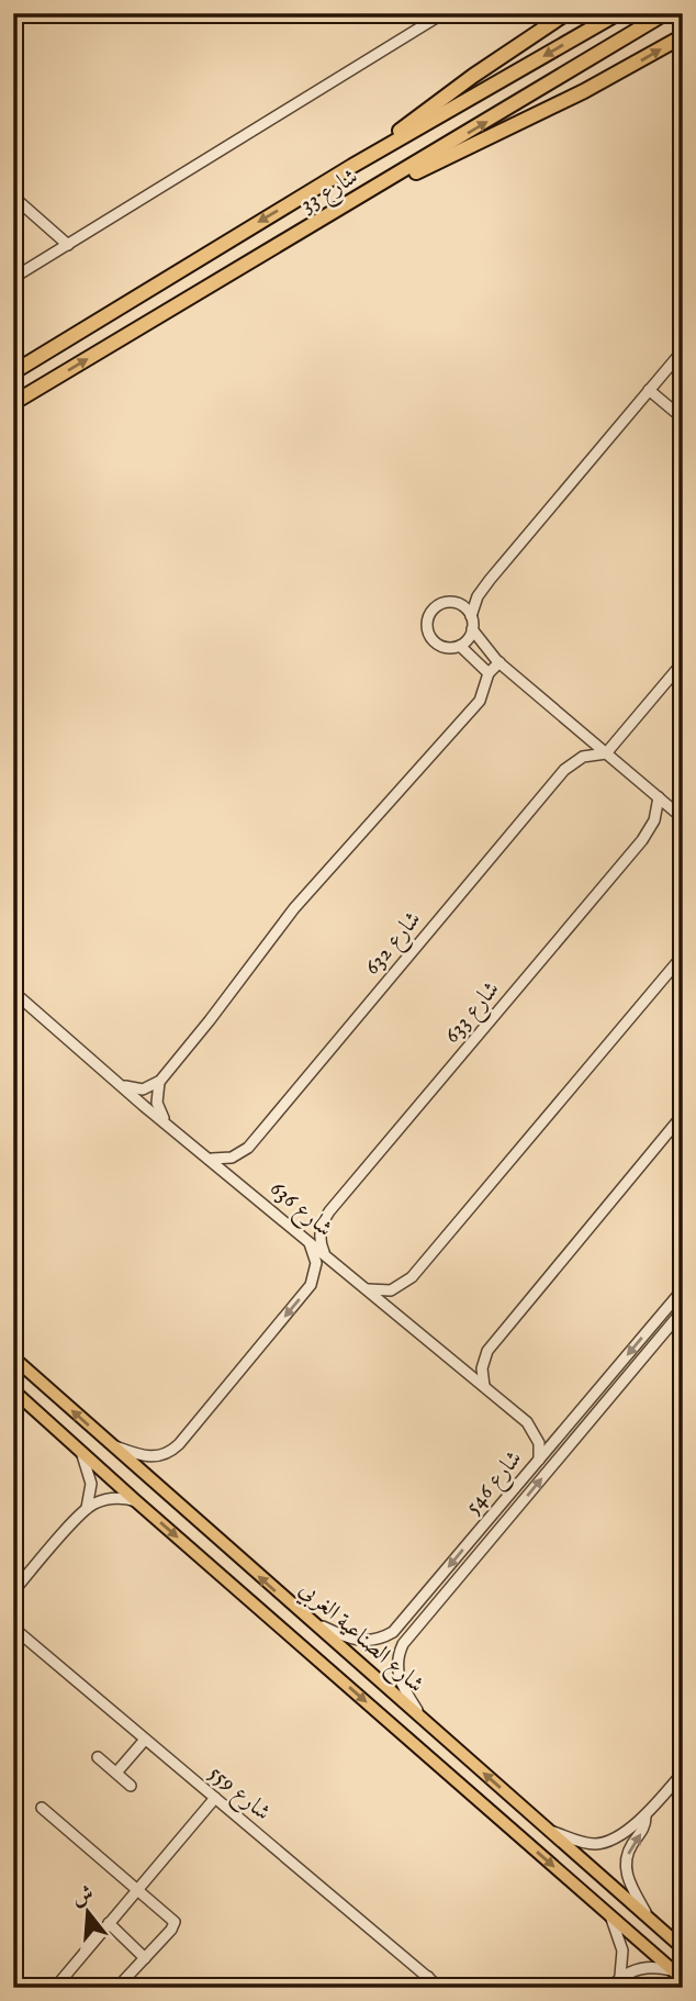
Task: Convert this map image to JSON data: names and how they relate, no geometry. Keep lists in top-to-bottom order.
{
  "streets": {
    "highway": ["شارع 33"],
    "main road": ["شارع الصناعية الغربي"],
    "street": [
      "شارع 632",
      "شارع 633",
      "شارع 636",
      "شارع 546",
      "شارع 559"
    ]
  },
  "crossings": [
    ["شارع 632", "شارع 636"],
    ["شارع 633", "شارع 636"],
    ["شارع 636", "شارع 546"],
    ["شارع 546", "شارع الصناعية الغربي"]
  ],
  "north": "top"
}
